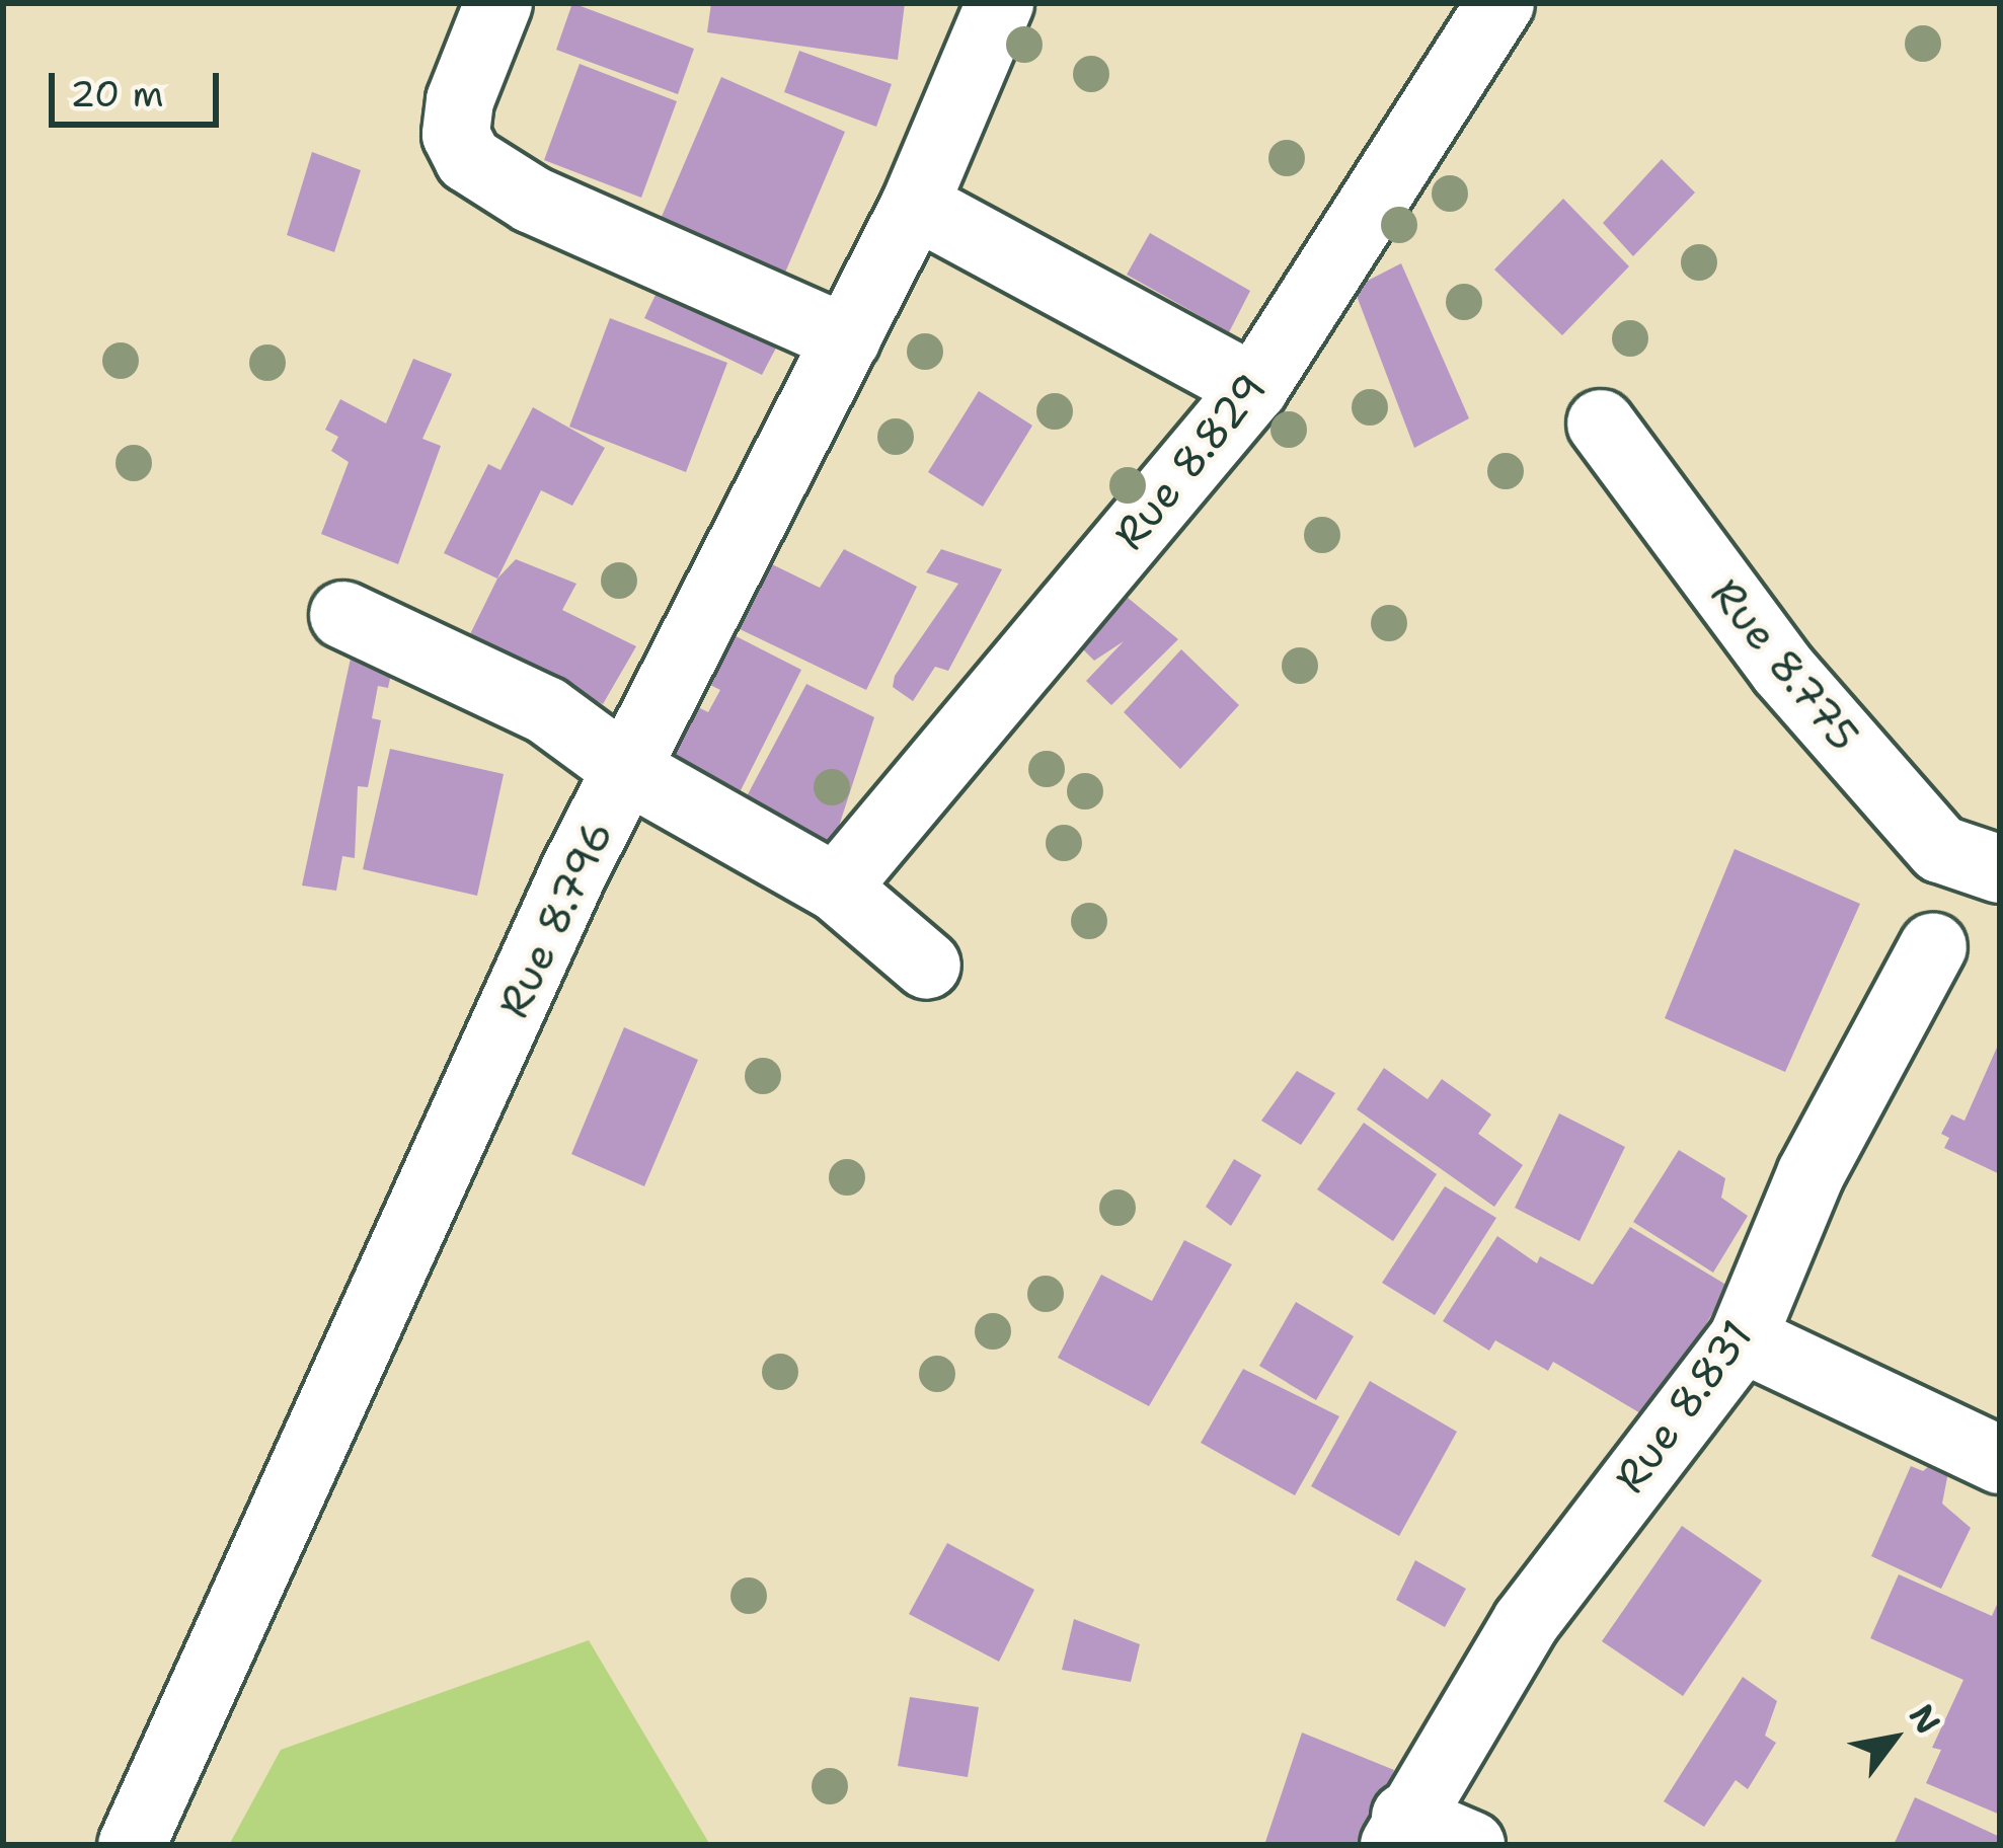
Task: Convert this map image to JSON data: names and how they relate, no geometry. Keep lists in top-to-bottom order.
{
  "streets": {
    "street": [
      "Rue 8.829",
      "Rue 8.775",
      "Rue 8.796",
      "Rue 8.831"
    ]
  },
  "scale_bar": "20 m",
  "north": "top right"
}
